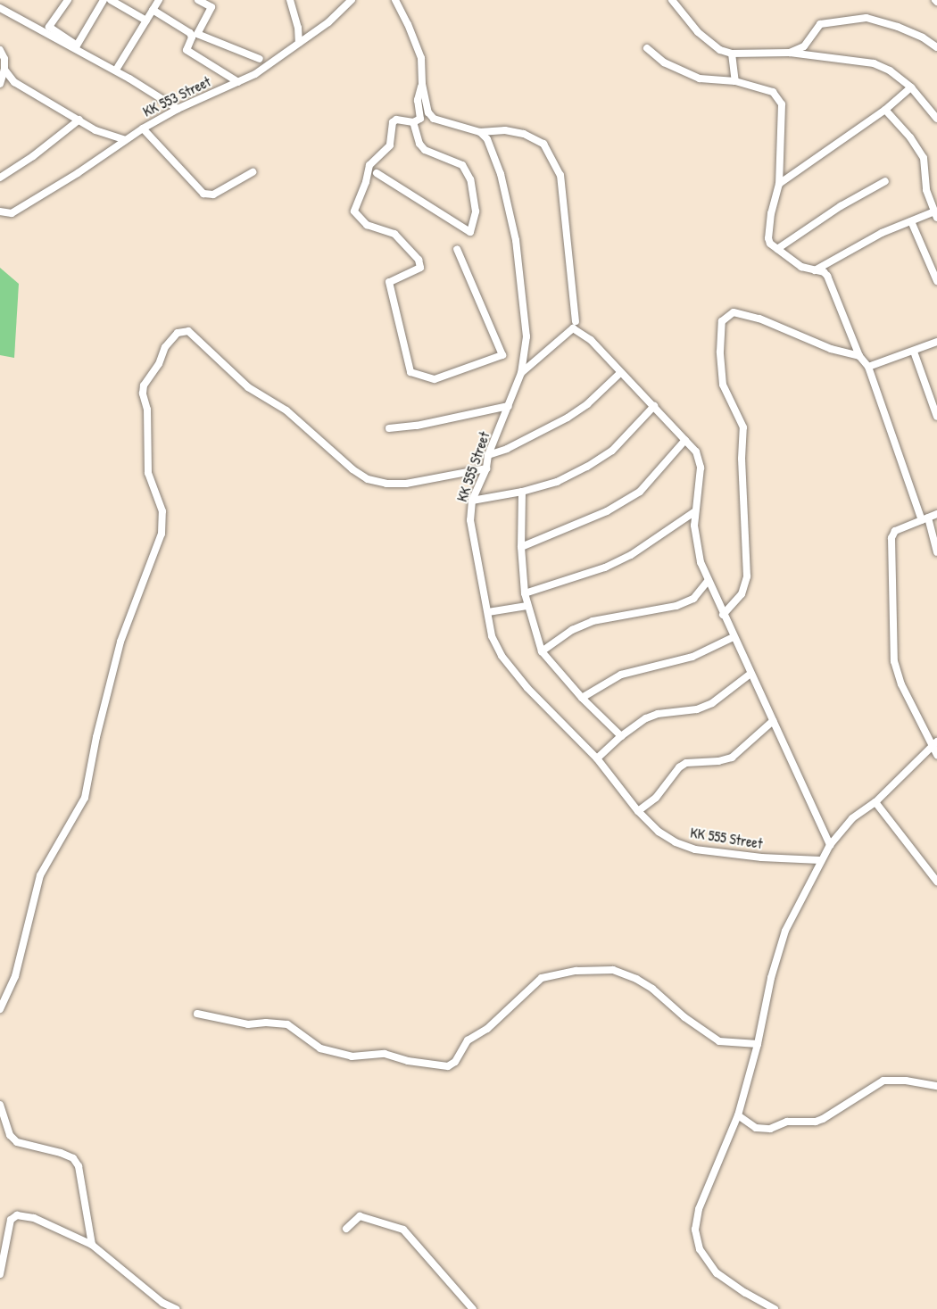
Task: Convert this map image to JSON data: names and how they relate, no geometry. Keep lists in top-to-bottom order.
{
  "streets": {
    "street": ["KK 553 Street", "KK 555 Street"]
  }
}
